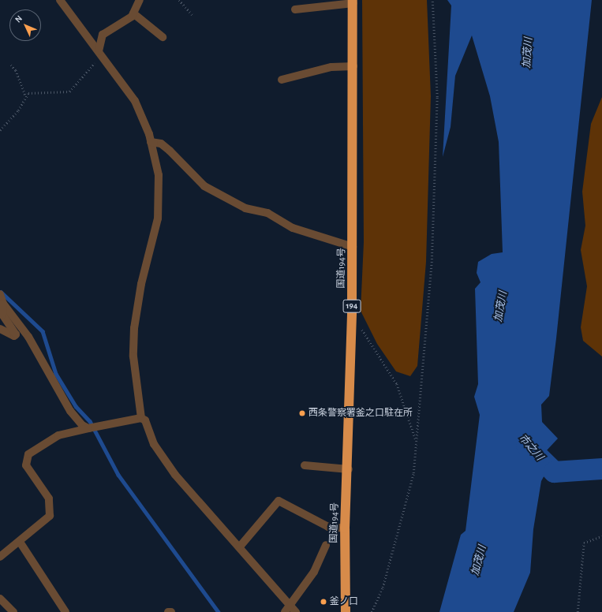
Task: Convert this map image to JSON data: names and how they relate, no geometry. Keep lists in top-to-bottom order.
{
  "streets": {
    "highway": ["国道194号", "194"]
  },
  "water": ["加茂川", "市之川"],
  "places": ["西条警察署釜之口駐在所", "釜ノ口"],
  "north": "top left"
}
